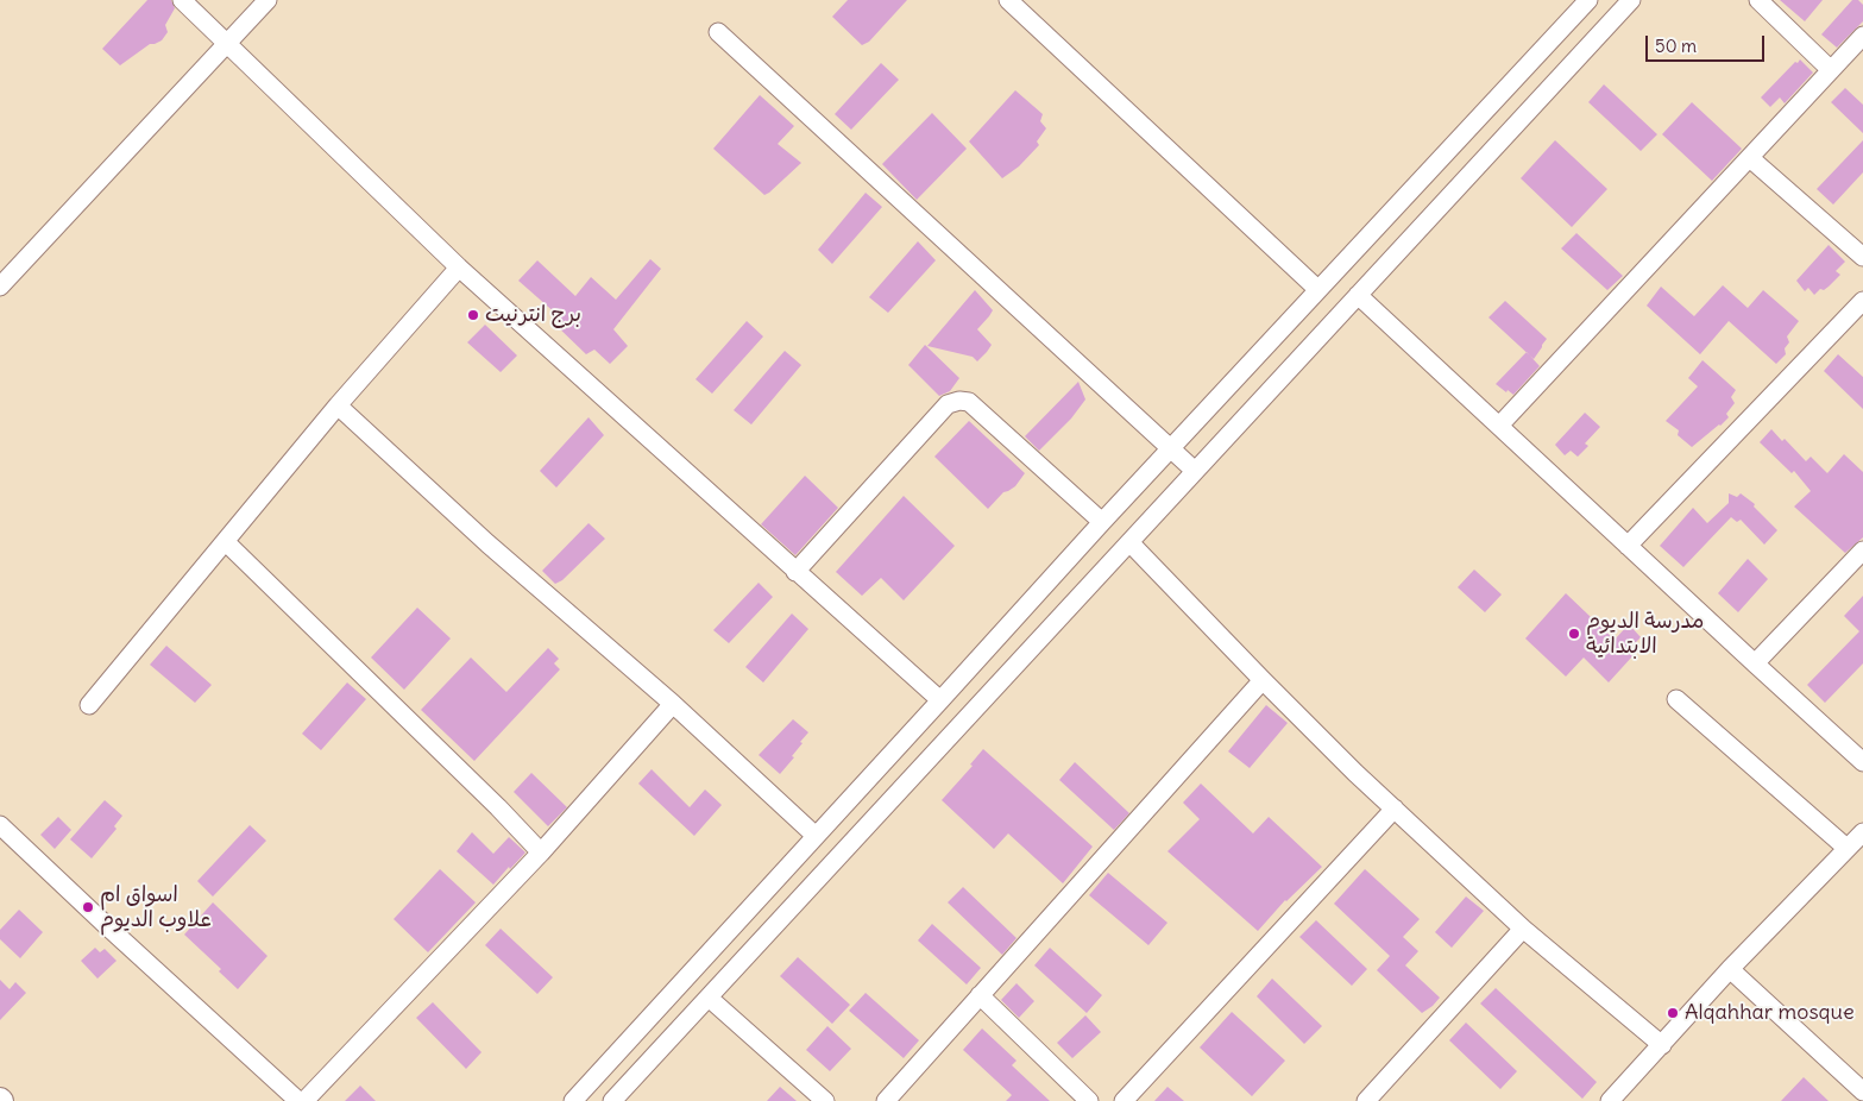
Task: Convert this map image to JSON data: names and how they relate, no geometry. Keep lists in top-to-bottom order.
{
  "places": [
    "برج انترنيت",
    "مدرسة الديوم الابتدائية",
    "اسواق ام علاوب الديوم",
    "Alqahhar mosque"
  ],
  "scale_bar": "50 m"
}
